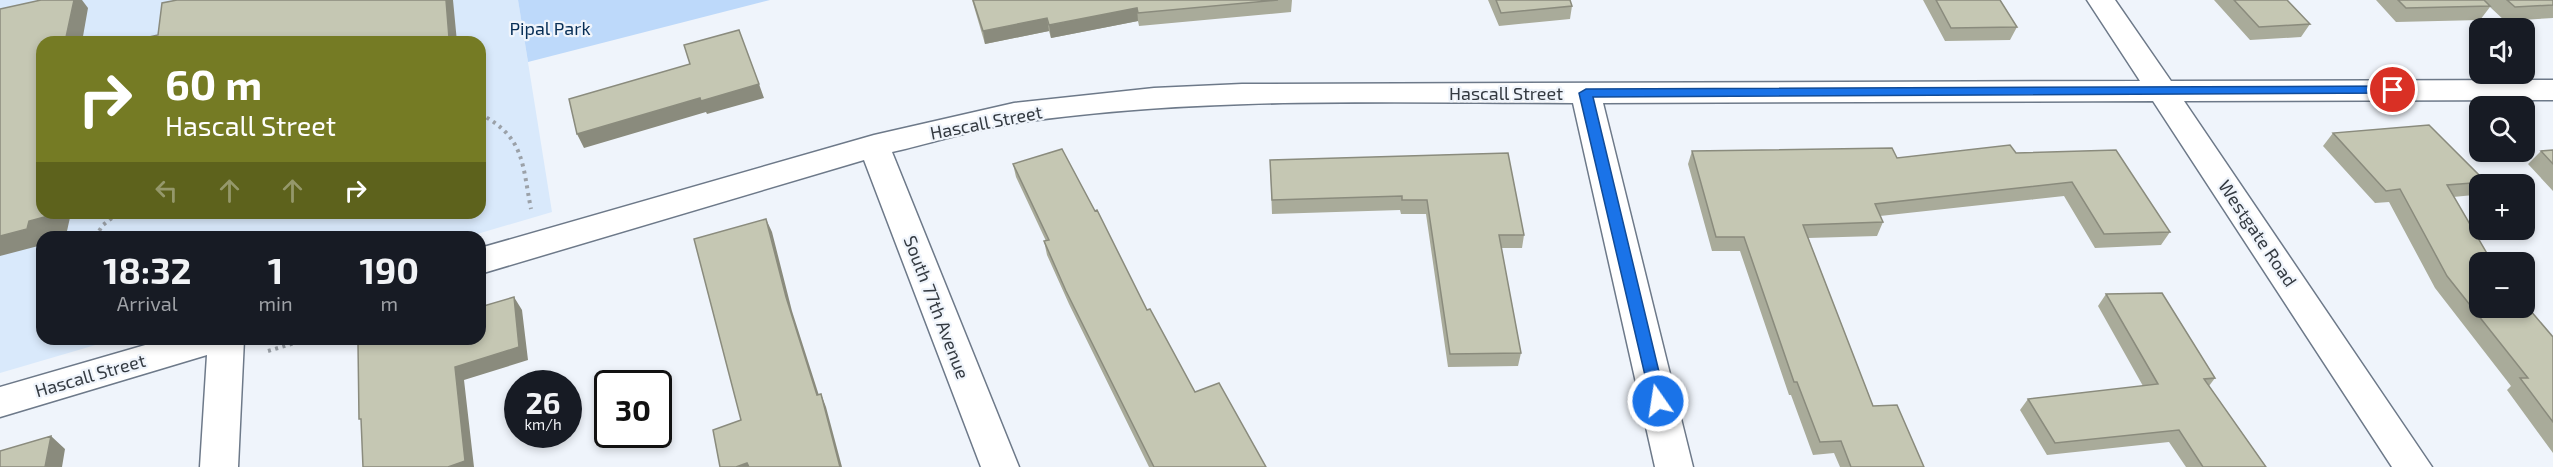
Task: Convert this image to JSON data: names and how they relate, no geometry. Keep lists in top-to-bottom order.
{
  "streets": {
    "street": ["Hascall Street", "Westgate Road", "South 77th Avenue"]
  },
  "crossings": [
    ["Hascall Street", "Westgate Road"],
    ["Hascall Street", "South 77th Avenue"]
  ],
  "parks": ["Pipal Park"],
  "page": {
    "map_buttons": ["+", "−"],
    "turn": ["60 m", "Hascall Street"],
    "eta": [
      "18:32",
      "Arrival",
      "1",
      "min",
      "190",
      "m"
    ],
    "speed": "26 km/h",
    "limit": "30"
  }
}
